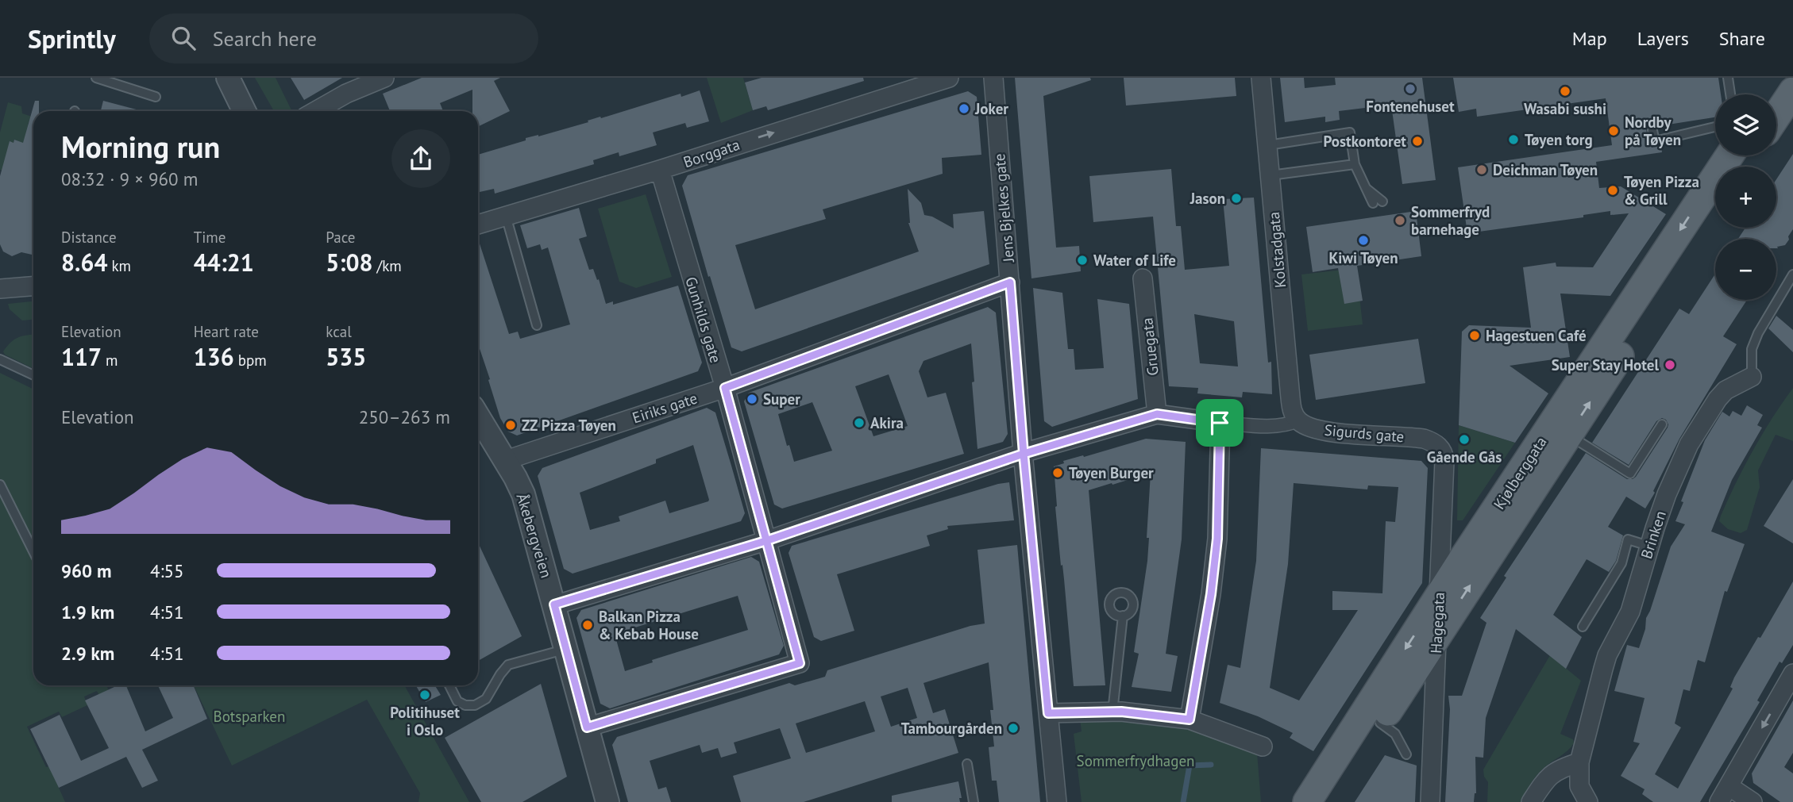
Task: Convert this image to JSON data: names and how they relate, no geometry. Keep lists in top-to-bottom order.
{
  "streets": {
    "main road": ["Kjølberggata"],
    "street": [
      "Borggata",
      "Jens Bjelkes gate",
      "Kolstadgata",
      "Gunhilds gate",
      "Gruegata",
      "Eiriks gate",
      "Sigurds gate",
      "Brinken",
      "Åkebergveien",
      "Hagegata"
    ]
  },
  "crossings": [
    ["Borggata", "Gunhilds gate"],
    ["Jens Bjelkes gate", "Eiriks gate"],
    ["Jens Bjelkes gate", "Sigurds gate"],
    ["Kolstadgata", "Sigurds gate"],
    ["Gunhilds gate", "Eiriks gate"],
    ["Gunhilds gate", "Sigurds gate"],
    ["Gunhilds gate", "Åkebergveien"],
    ["Gruegata", "Sigurds gate"],
    ["Eiriks gate", "Åkebergveien"],
    ["Sigurds gate", "Åkebergveien"],
    ["Sigurds gate", "Hagegata"],
    ["Kjølberggata", "Hagegata"]
  ],
  "one_way": ["Borggata"],
  "parks": ["Botsparken", "Sommerfrydhagen"],
  "places": [
    "Fontenehuset",
    "Wasabi sushi",
    "Joker",
    "Nordby på Tøyen",
    "Tøyen torg",
    "Postkontoret",
    "Deichman Tøyen",
    "Tøyen Pizza & Grill",
    "Jason",
    "Sommerfryd barnehage",
    "Kiwi Tøyen",
    "Water of Life",
    "Hagestuen Café",
    "Super Stay Hotel",
    "Super",
    "Akira",
    "ZZ Pizza Tøyen",
    "Gående Gås",
    "Tøyen Burger",
    "Balkan Pizza & Kebab House",
    "Politihuset i Oslo",
    "Tambourgården"
  ],
  "page": {
    "header": "Sprintly",
    "search": "Search here",
    "nav": ["Map", "Layers", "Share"],
    "map_buttons": ["+", "−"],
    "heading": ["Morning run", "08:32 · 9 × 960 m"],
    "stats": [
      ["Distance", "8.64 km"],
      ["Time", "44:21"],
      ["Pace", "5:08 /km"],
      ["Elevation", "117 m"],
      ["Heart rate", "136 bpm"],
      ["kcal", "535"]
    ],
    "chart": ["Elevation", "250–263 m"],
    "list": [
      {
        "name": "960 m",
        "note": "4:55"
      },
      {
        "name": "1.9 km",
        "note": "4:51"
      },
      {
        "name": "2.9 km",
        "note": "4:51"
      }
    ]
  }
}
